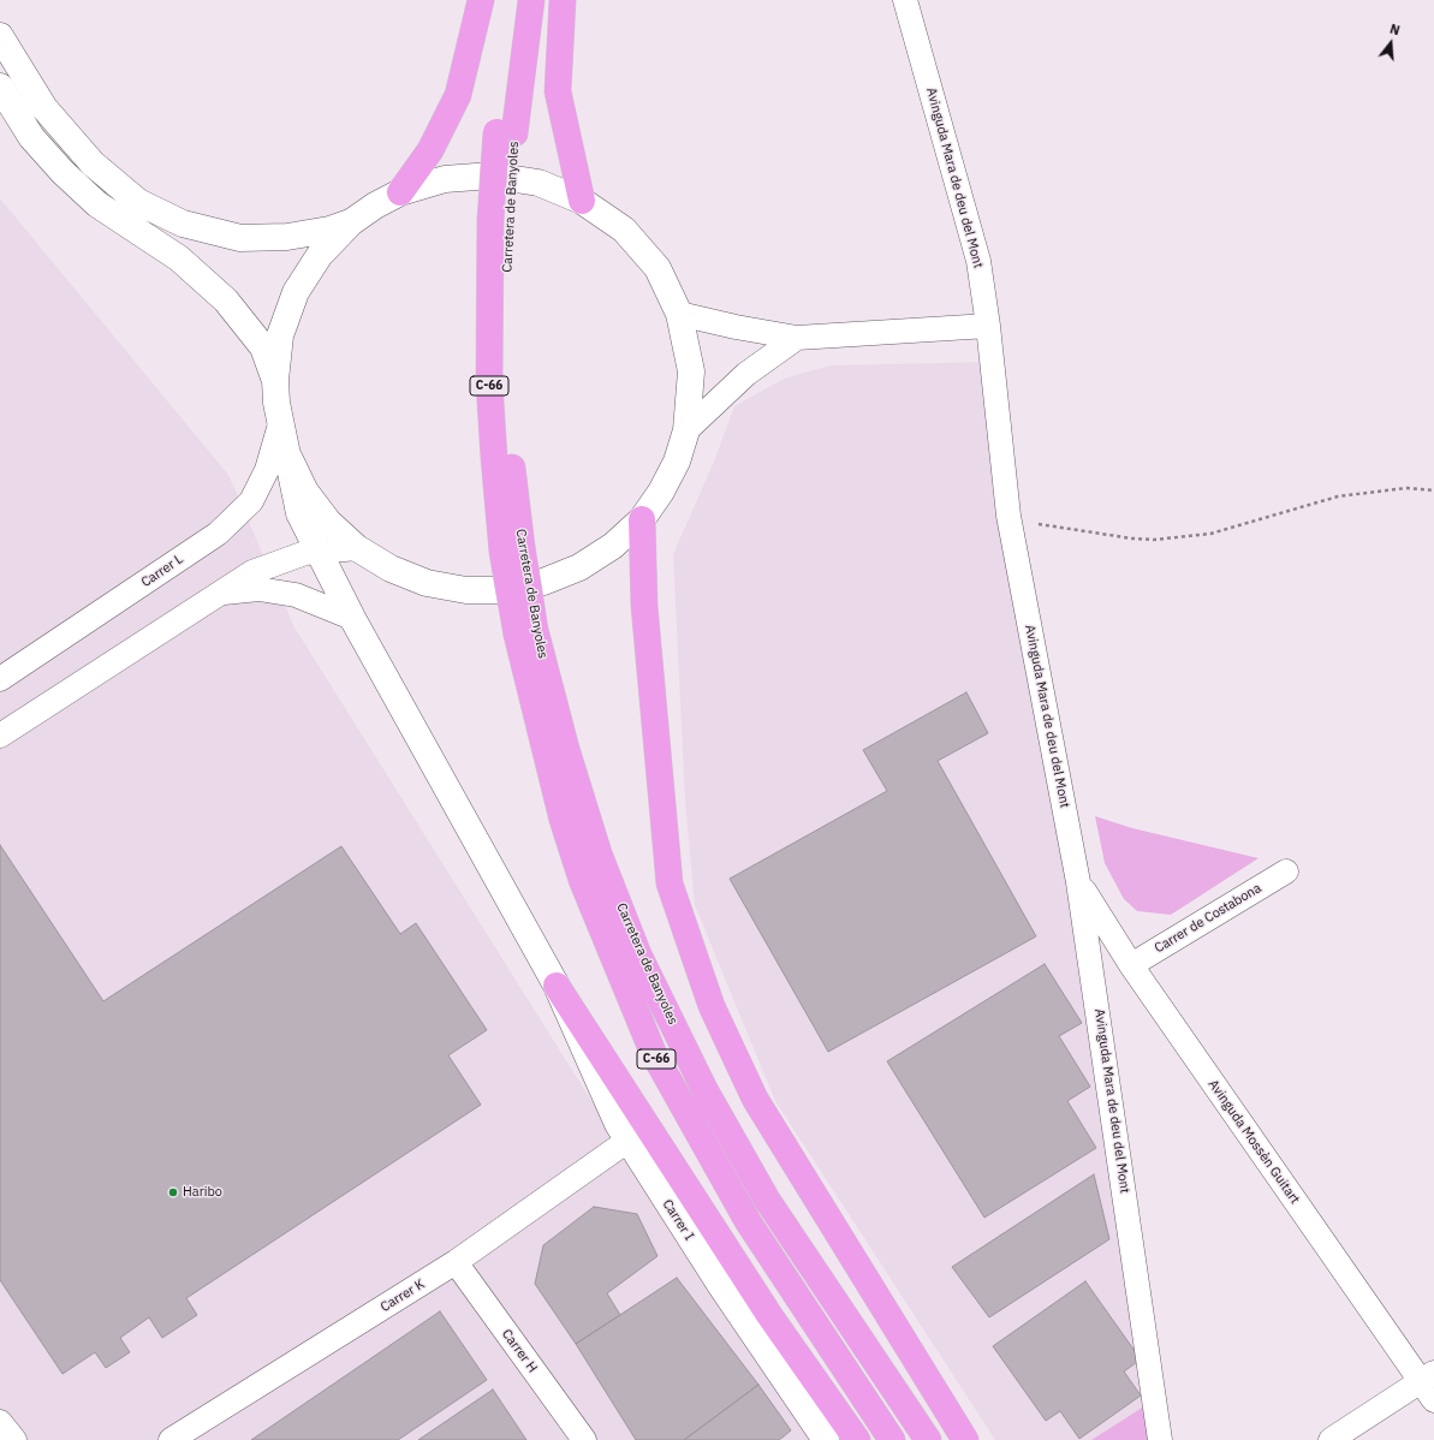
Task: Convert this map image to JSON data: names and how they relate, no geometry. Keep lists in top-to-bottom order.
{
  "streets": {
    "highway": ["Carretera de Banyoles", "C-66"],
    "main road": ["Carrer I"],
    "street": [
      "Avinguda Mara de deu del Mont",
      "Carrer L",
      "Carrer de Costabona",
      "Avinguda Mossèn Guitart",
      "Carrer K",
      "Carrer H"
    ]
  },
  "crossings": [
    ["Avinguda Mara de deu del Mont", "Avinguda Mossèn Guitart"],
    ["Carretera de Banyoles", "C-66"],
    ["Carrer de Costabona", "Avinguda Mossèn Guitart"],
    ["Carrer I", "Carrer K"],
    ["Carrer K", "Carrer H"]
  ],
  "places": ["Haribo"],
  "north": "top"
}
